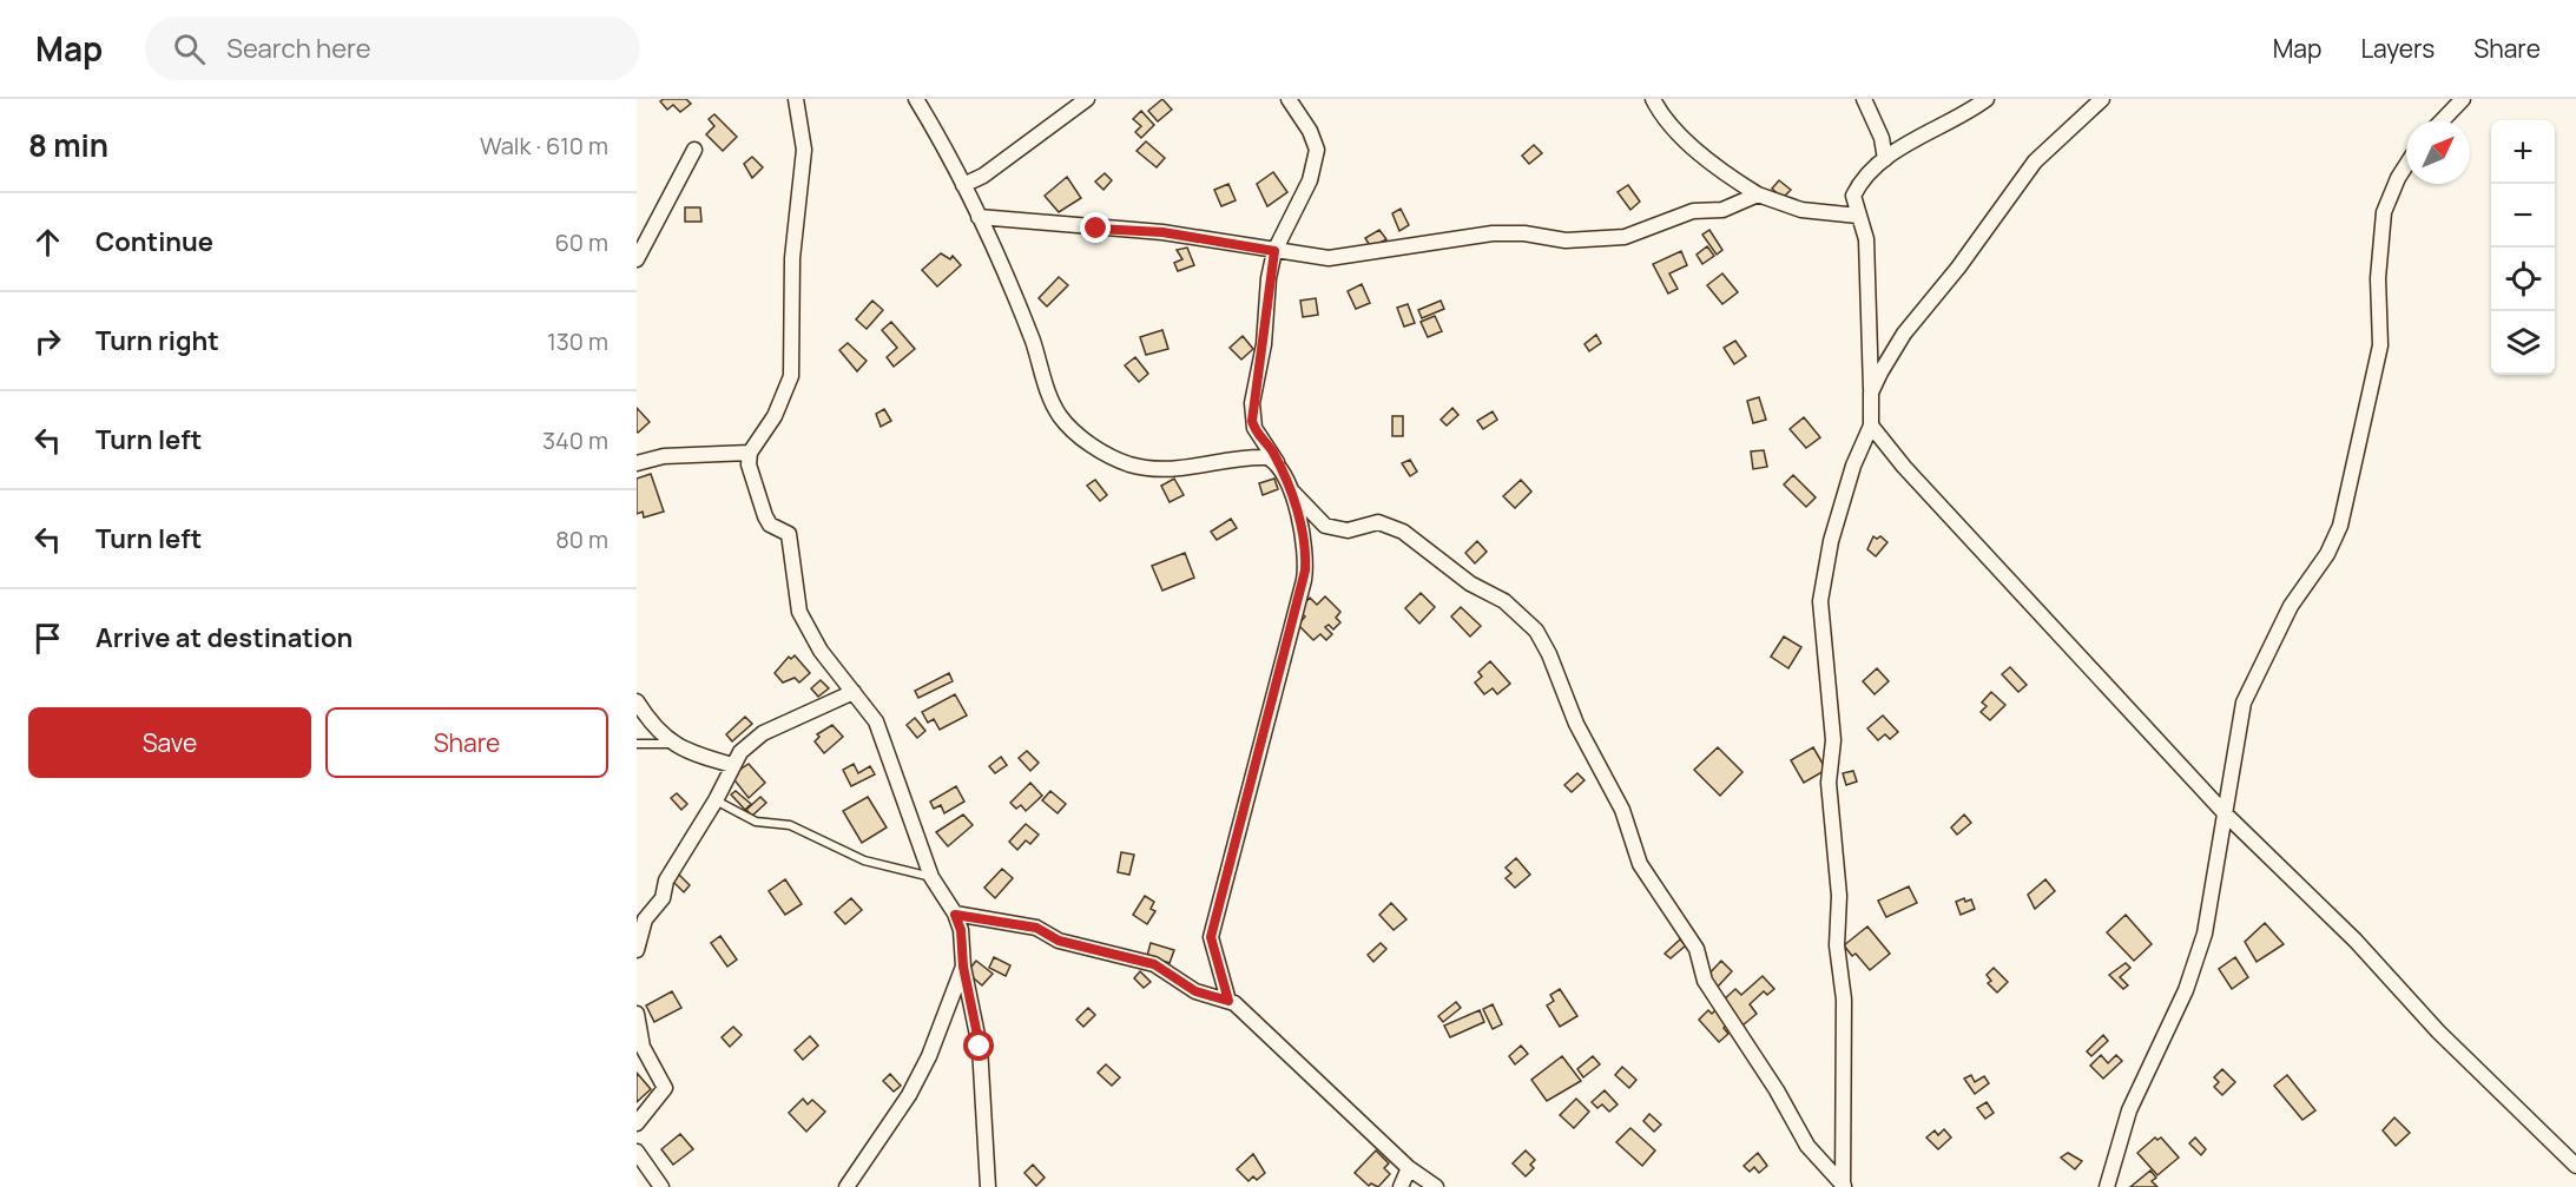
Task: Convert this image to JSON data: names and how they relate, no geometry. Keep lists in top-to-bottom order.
{
  "north": "top right",
  "page": {
    "header": "Map",
    "search": "Search here",
    "nav": ["Map", "Layers", "Share"],
    "heading": ["8 min", "Walk · 610 m"],
    "map_buttons": ["+", "−"],
    "list": [
      ["Continue", "60 m"],
      ["Turn right", "130 m"],
      ["Turn left", "340 m"],
      ["Turn left", "80 m"],
      "Arrive at destination"
    ],
    "buttons": ["Save", "Share"]
  }
}
